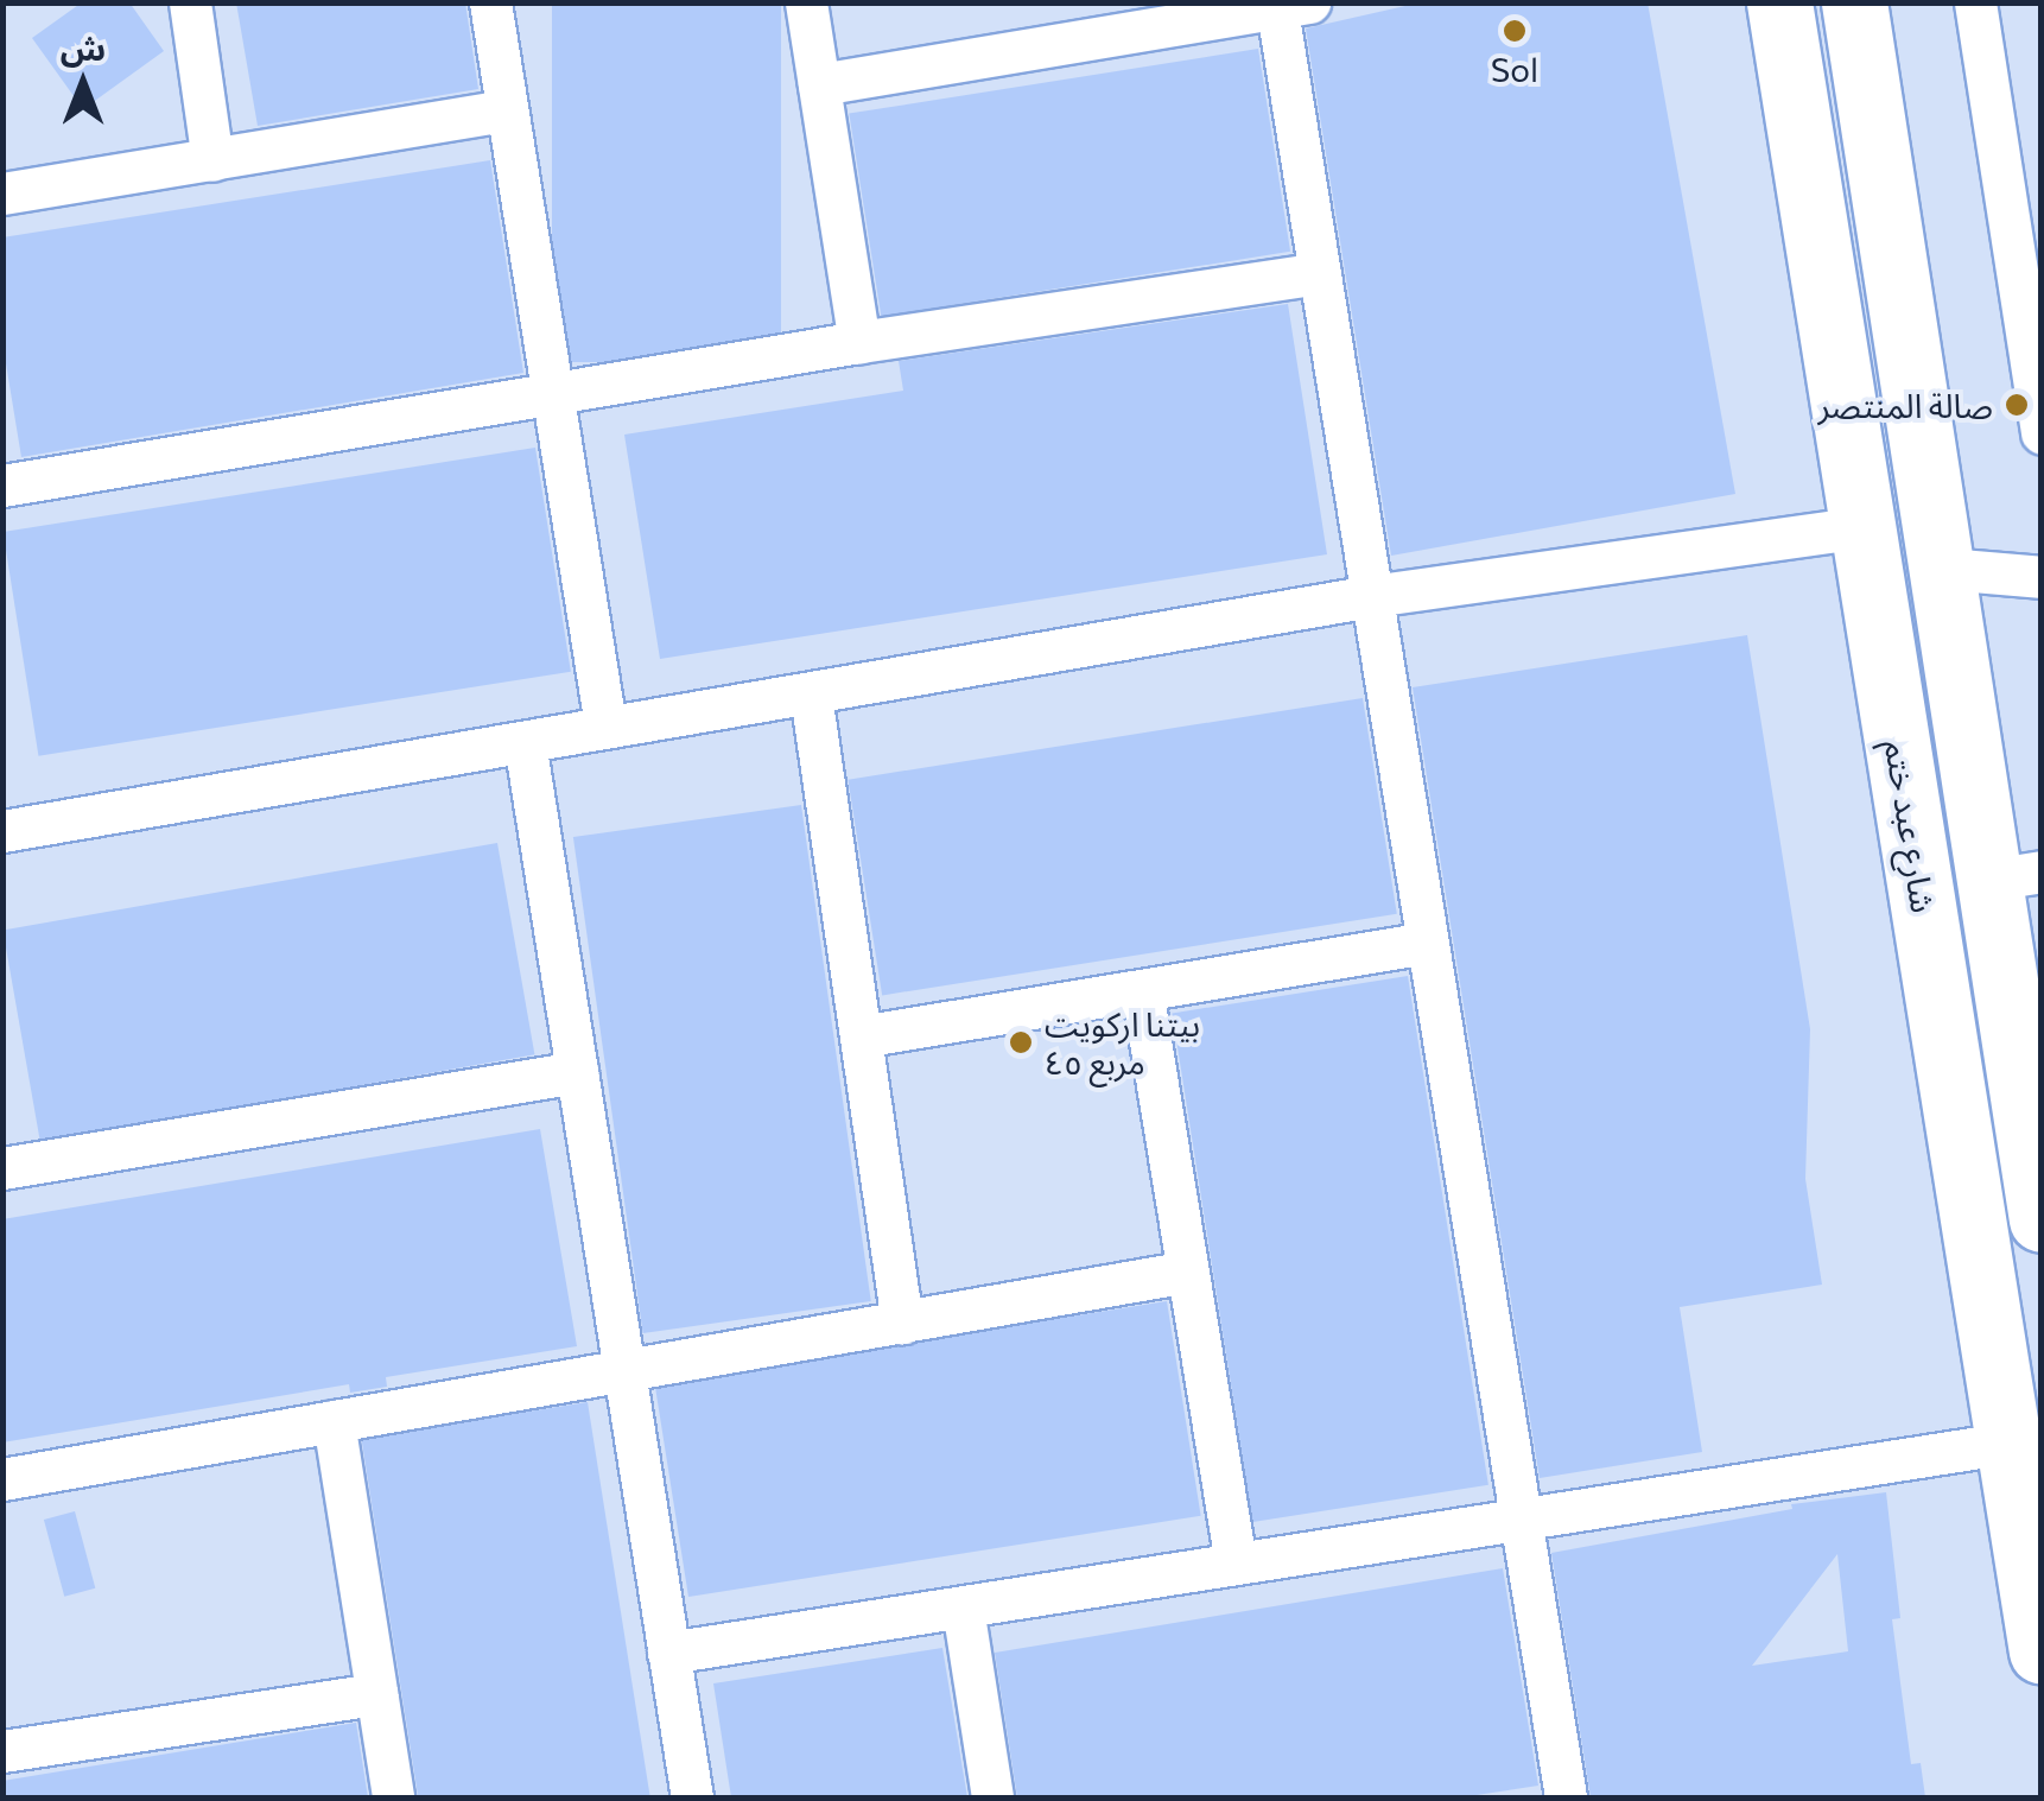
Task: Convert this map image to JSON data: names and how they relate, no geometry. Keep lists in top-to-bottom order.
{
  "streets": {
    "main road": ["شارع عبد ختم"]
  },
  "places": ["Sol", "صالة المنتصر", "بيتنا اركويت مربع ٤٥"],
  "north": "top"
}
